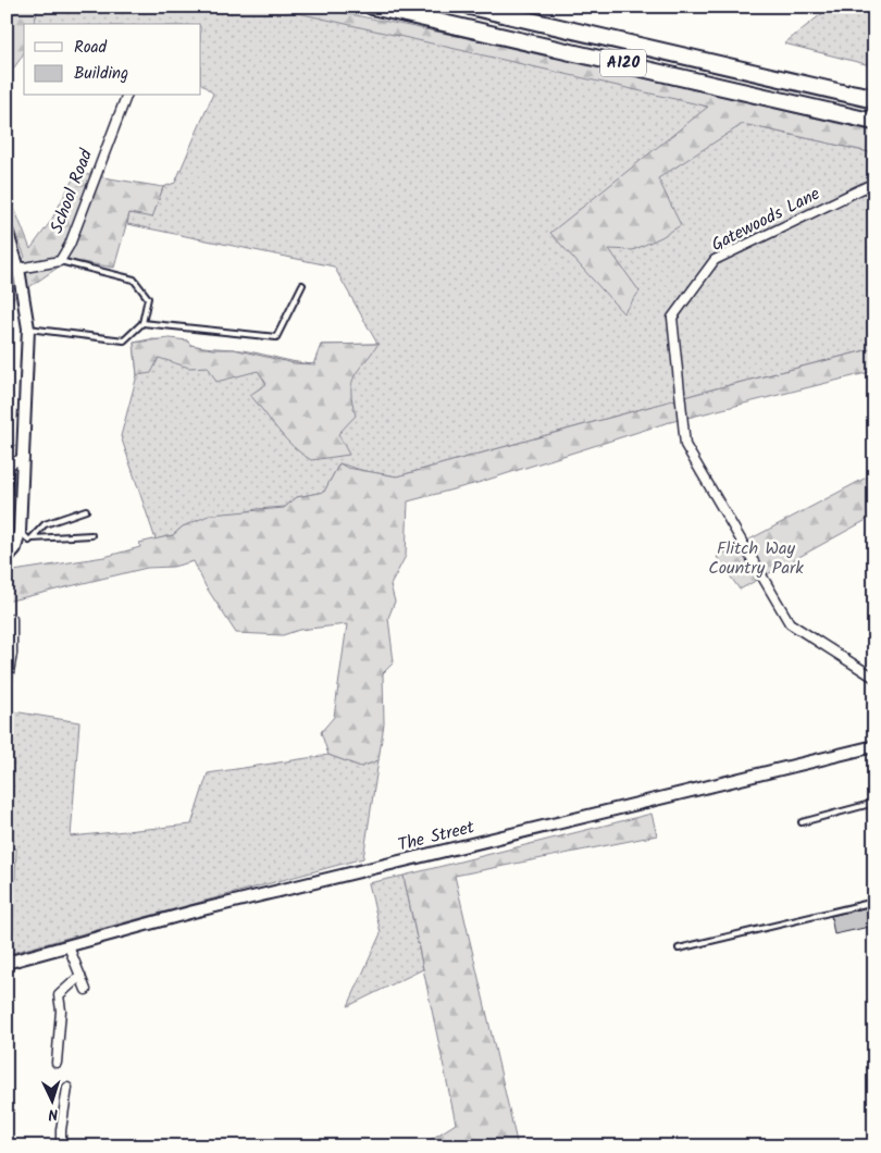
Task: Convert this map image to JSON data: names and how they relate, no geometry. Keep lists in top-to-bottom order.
{
  "streets": {
    "highway": ["A120"],
    "street": ["School Road", "Gatewoods Lane", "The Street"]
  },
  "parks": ["Flitch Way Country Park"],
  "legend": ["Road", "Building"],
  "north": "bottom"
}
